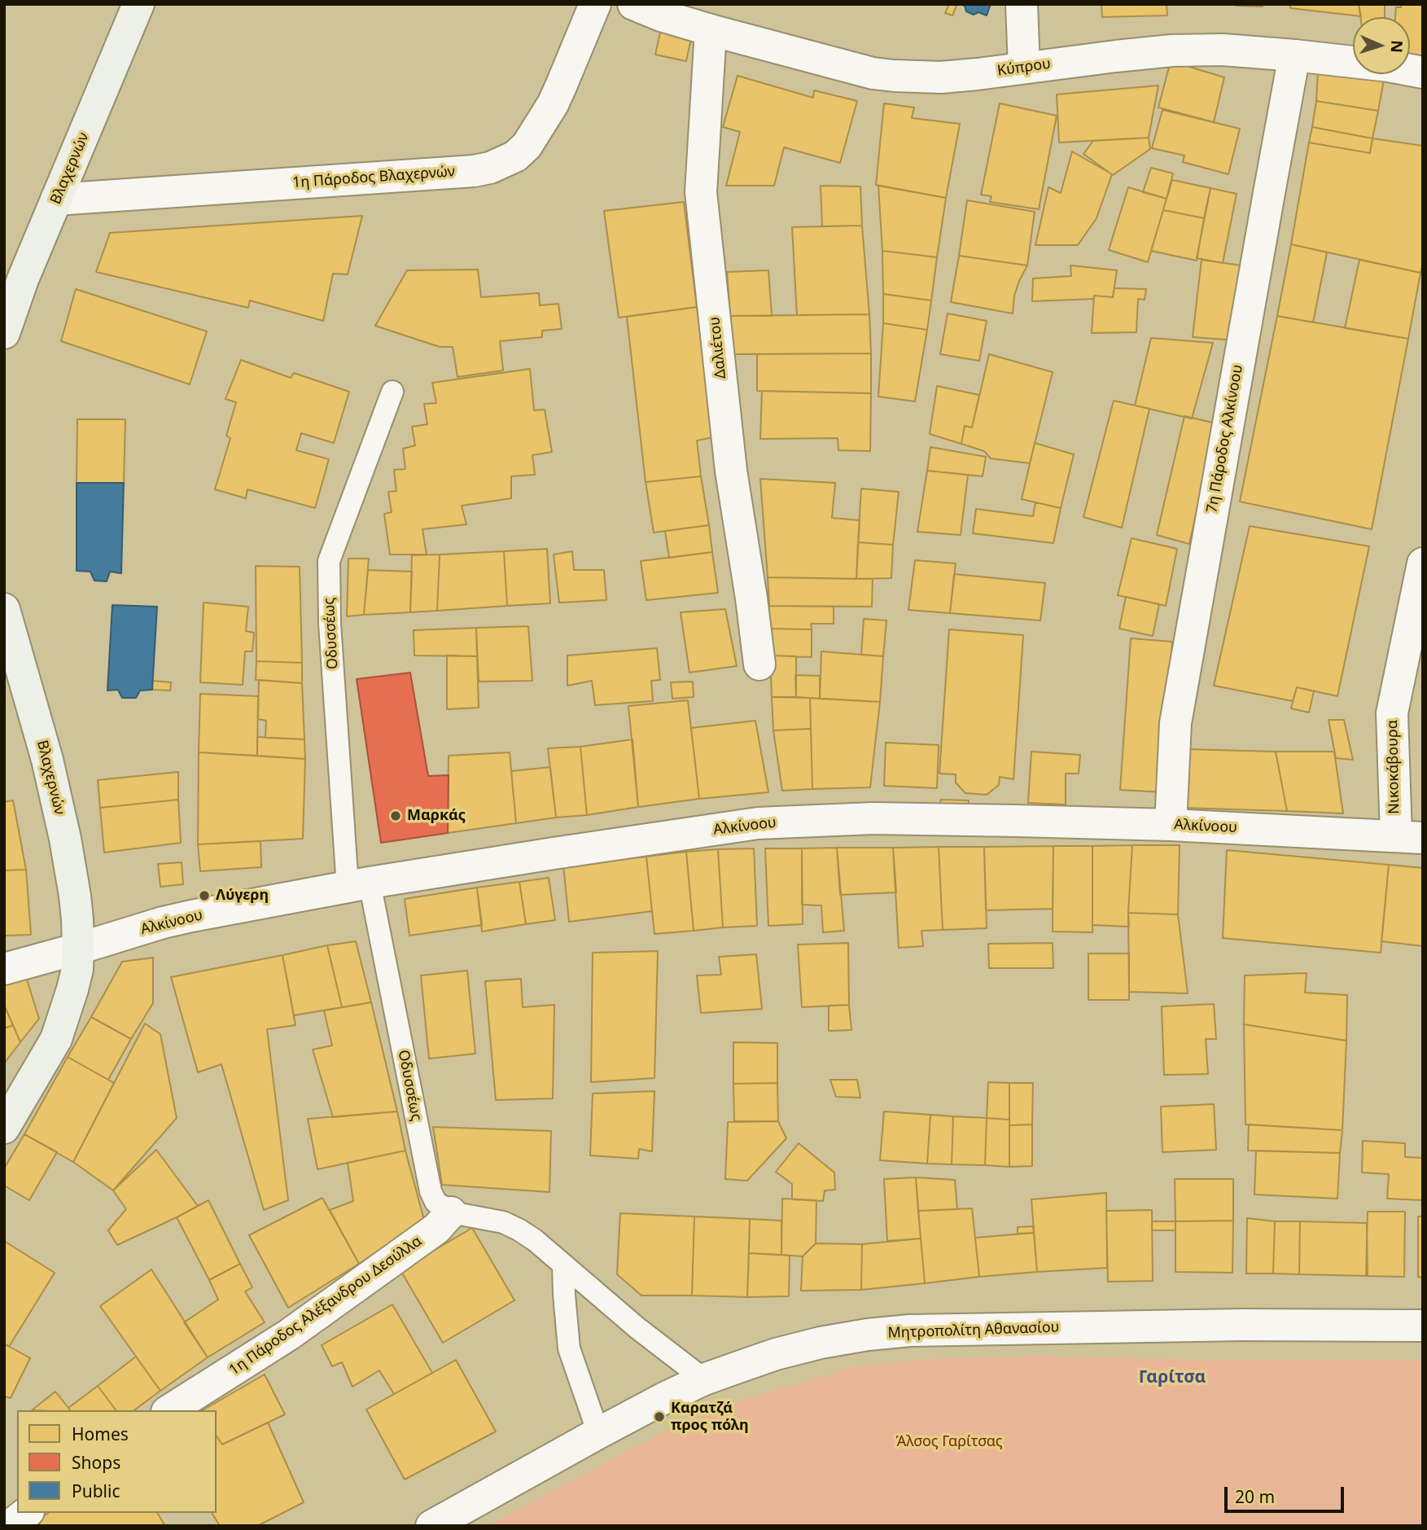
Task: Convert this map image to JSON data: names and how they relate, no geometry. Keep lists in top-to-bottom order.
{
  "streets": {
    "main road": ["Βλαχερνών"],
    "street": [
      "Κύπρου",
      "1η Πάροδος Βλαχερνών",
      "Δαλιέτου",
      "7η Πάροδος Αλκίνοου",
      "Νικοκάβουρα",
      "Αλκίνοου",
      "1η Πάροδος Αλέξανδρου Δεσύλλα",
      "Μητροπολίτη Αθανασίου"
    ],
    "lane": ["Οδυσσέως"]
  },
  "crossings": [
    ["Κύπρου", "Δαλιέτου"],
    ["Κύπρου", "7η Πάροδος Αλκίνοου"],
    ["Βλαχερνών", "1η Πάροδος Βλαχερνών"],
    ["Βλαχερνών", "Αλκίνοου"],
    ["7η Πάροδος Αλκίνοου", "Αλκίνοου"],
    ["Οδυσσέως", "Αλκίνοου"],
    ["Οδυσσέως", "1η Πάροδος Αλέξανδρου Δεσύλλα"],
    ["Νικοκάβουρα", "Αλκίνοου"]
  ],
  "districts": ["Γαρίτσα"],
  "parks": ["Άλσος Γαρίτσας"],
  "places": ["Μαρκάς", "Λύγερη", "Καρατζά προς πόλη"],
  "legend": ["Homes", "Shops", "Public"],
  "scale_bar": "20 m",
  "north": "right"
}
